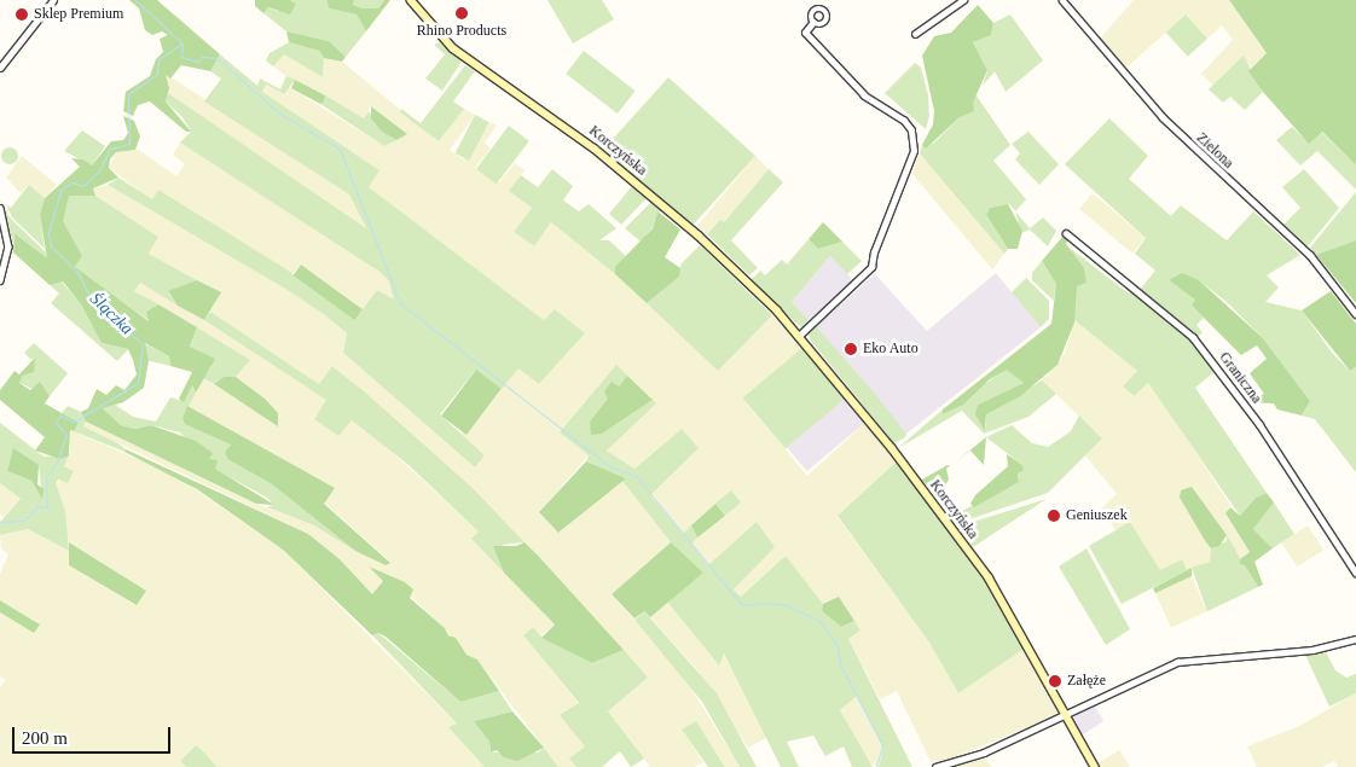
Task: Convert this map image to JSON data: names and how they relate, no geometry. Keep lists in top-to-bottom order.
{
  "streets": {
    "main road": ["Korczyńska"],
    "street": ["Zielona", "Graniczna"]
  },
  "water": ["Ślączka"],
  "places": [
    "Rhino Products",
    "Sklep Premium",
    "Eko Auto",
    "Geniuszek",
    "Załęże"
  ],
  "scale_bar": "200 m"
}
